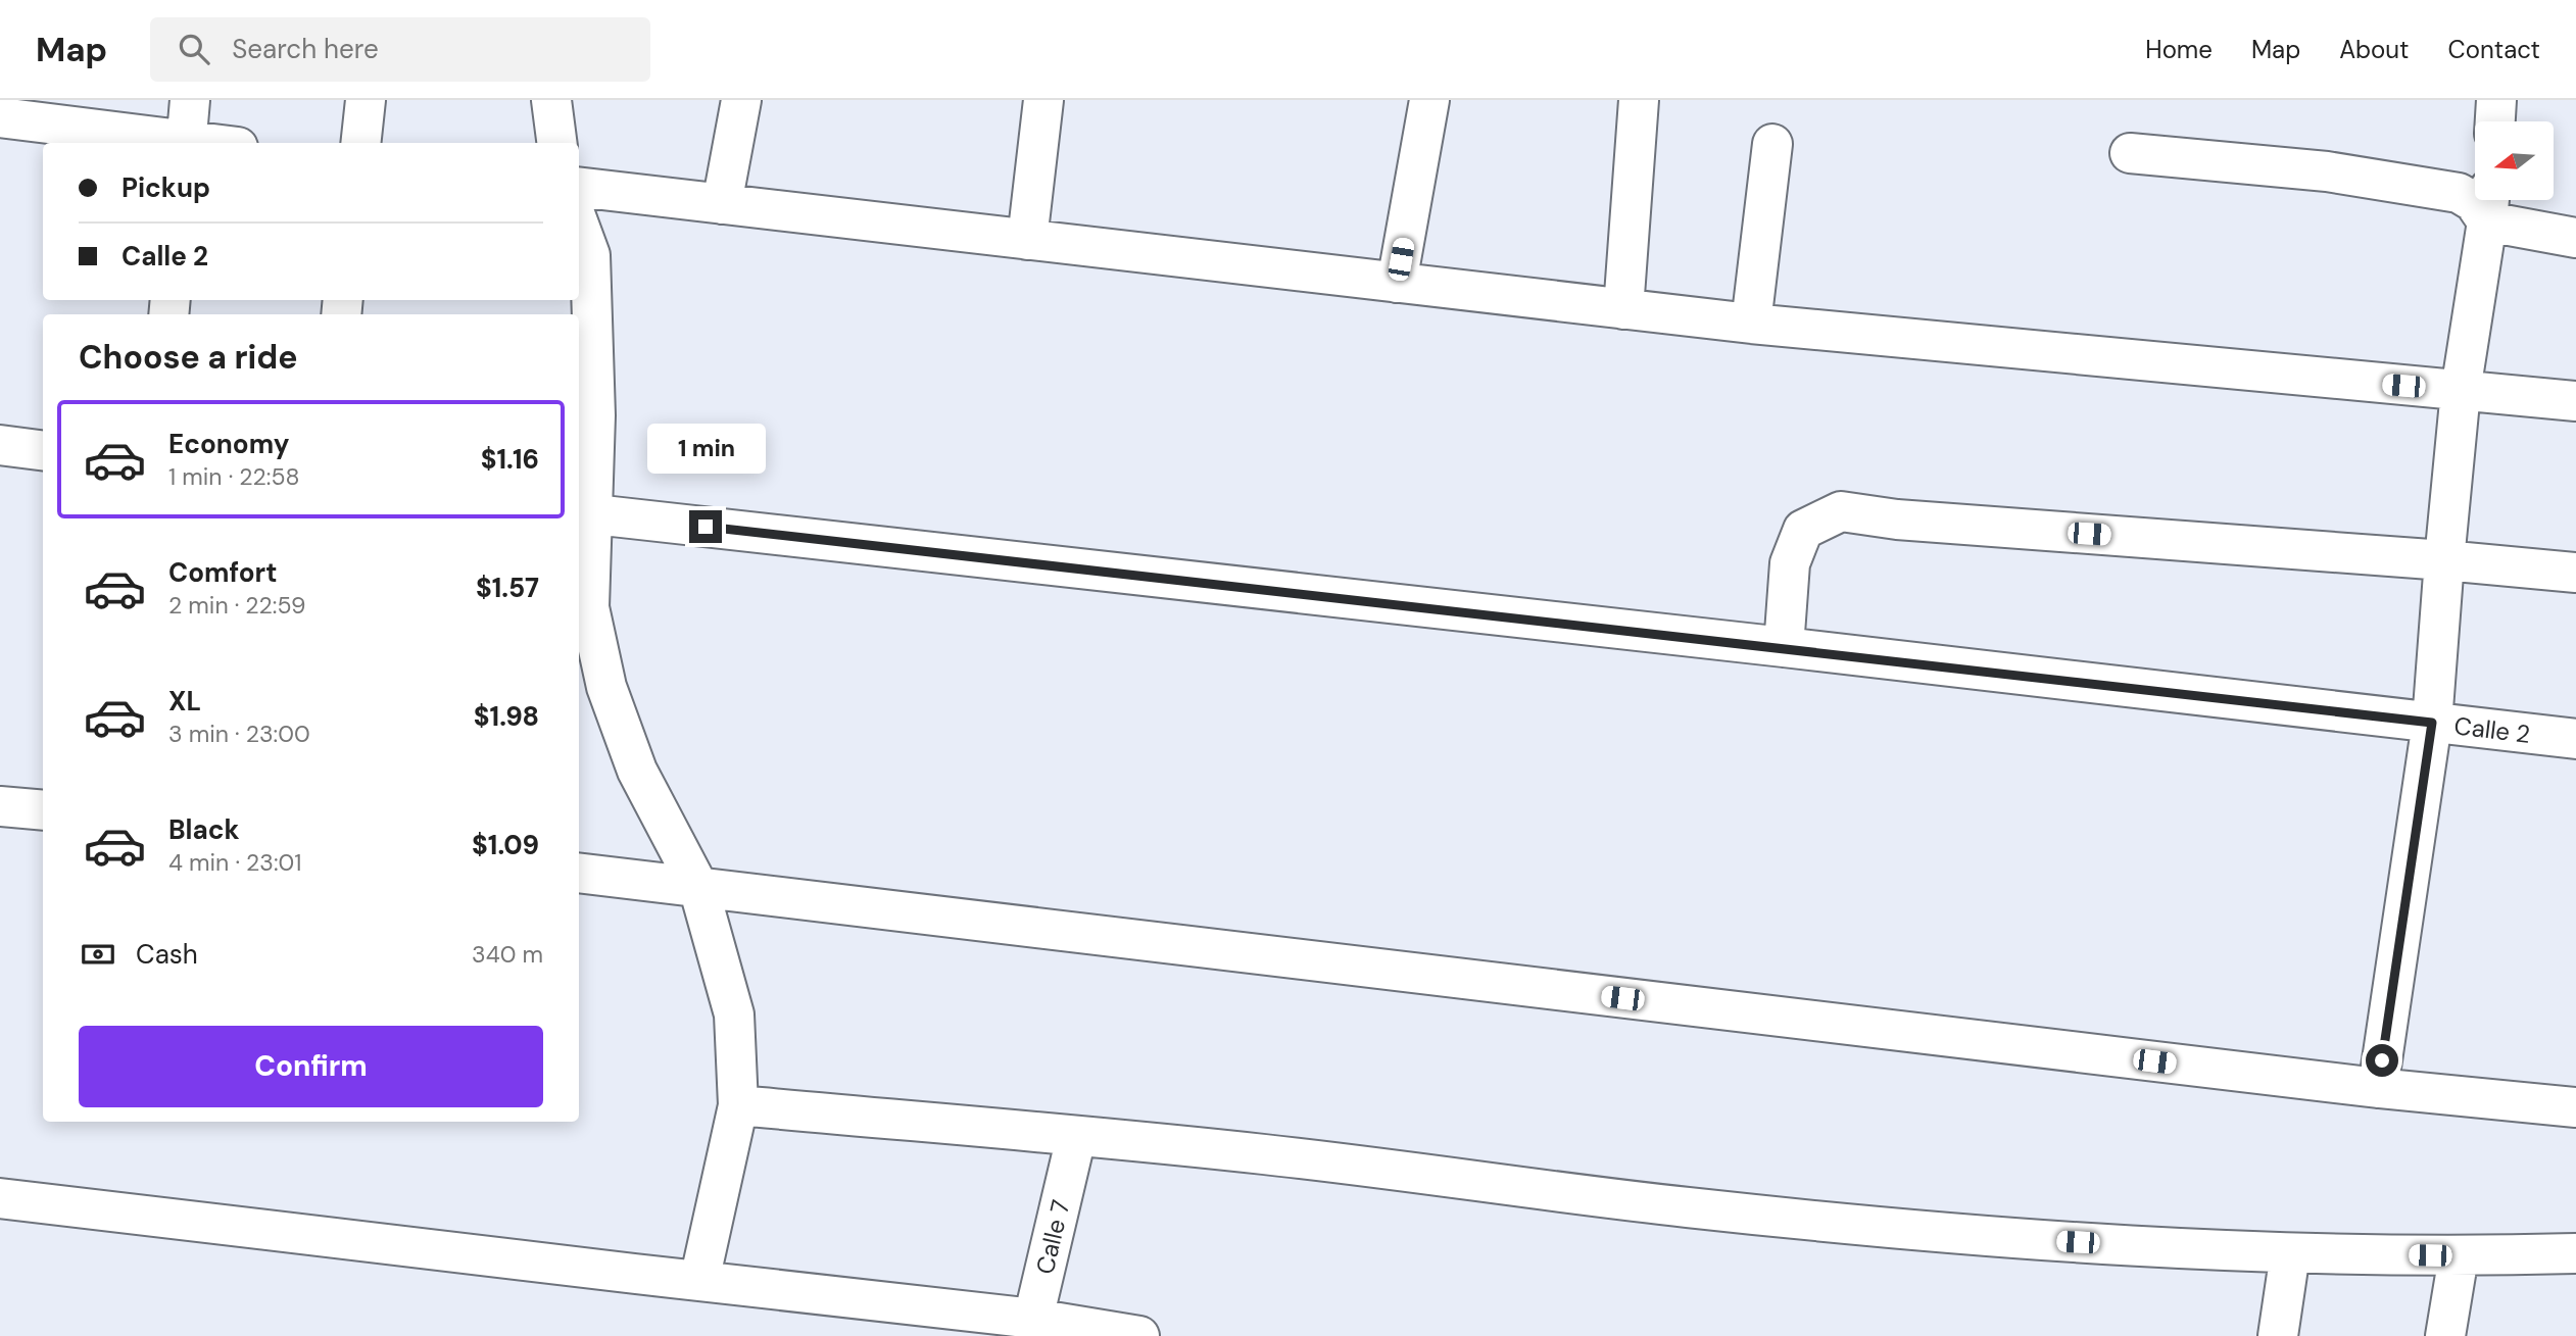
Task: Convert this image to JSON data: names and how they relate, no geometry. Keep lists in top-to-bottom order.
{
  "streets": {
    "street": ["Calle 2", "Calle 7"]
  },
  "north": "left",
  "page": {
    "header": "Map",
    "search": "Search here",
    "nav": [
      "Home",
      "Map",
      "About",
      "Contact"
    ],
    "banner": ["Pickup", "Calle 2"],
    "heading": "Choose a ride",
    "list": [
      {
        "name": "Economy",
        "note": "1 min · 22:58",
        "value": "$1.16"
      },
      {
        "name": "Comfort",
        "note": "2 min · 22:59",
        "value": "$1.57"
      },
      {
        "name": "XL",
        "note": "3 min · 23:00",
        "value": "$1.98"
      },
      {
        "name": "Black",
        "note": "4 min · 23:01",
        "value": "$1.09"
      }
    ],
    "bubble": "1 min",
    "pay": ["Cash", "340 m"],
    "buttons": "Confirm"
  }
}
